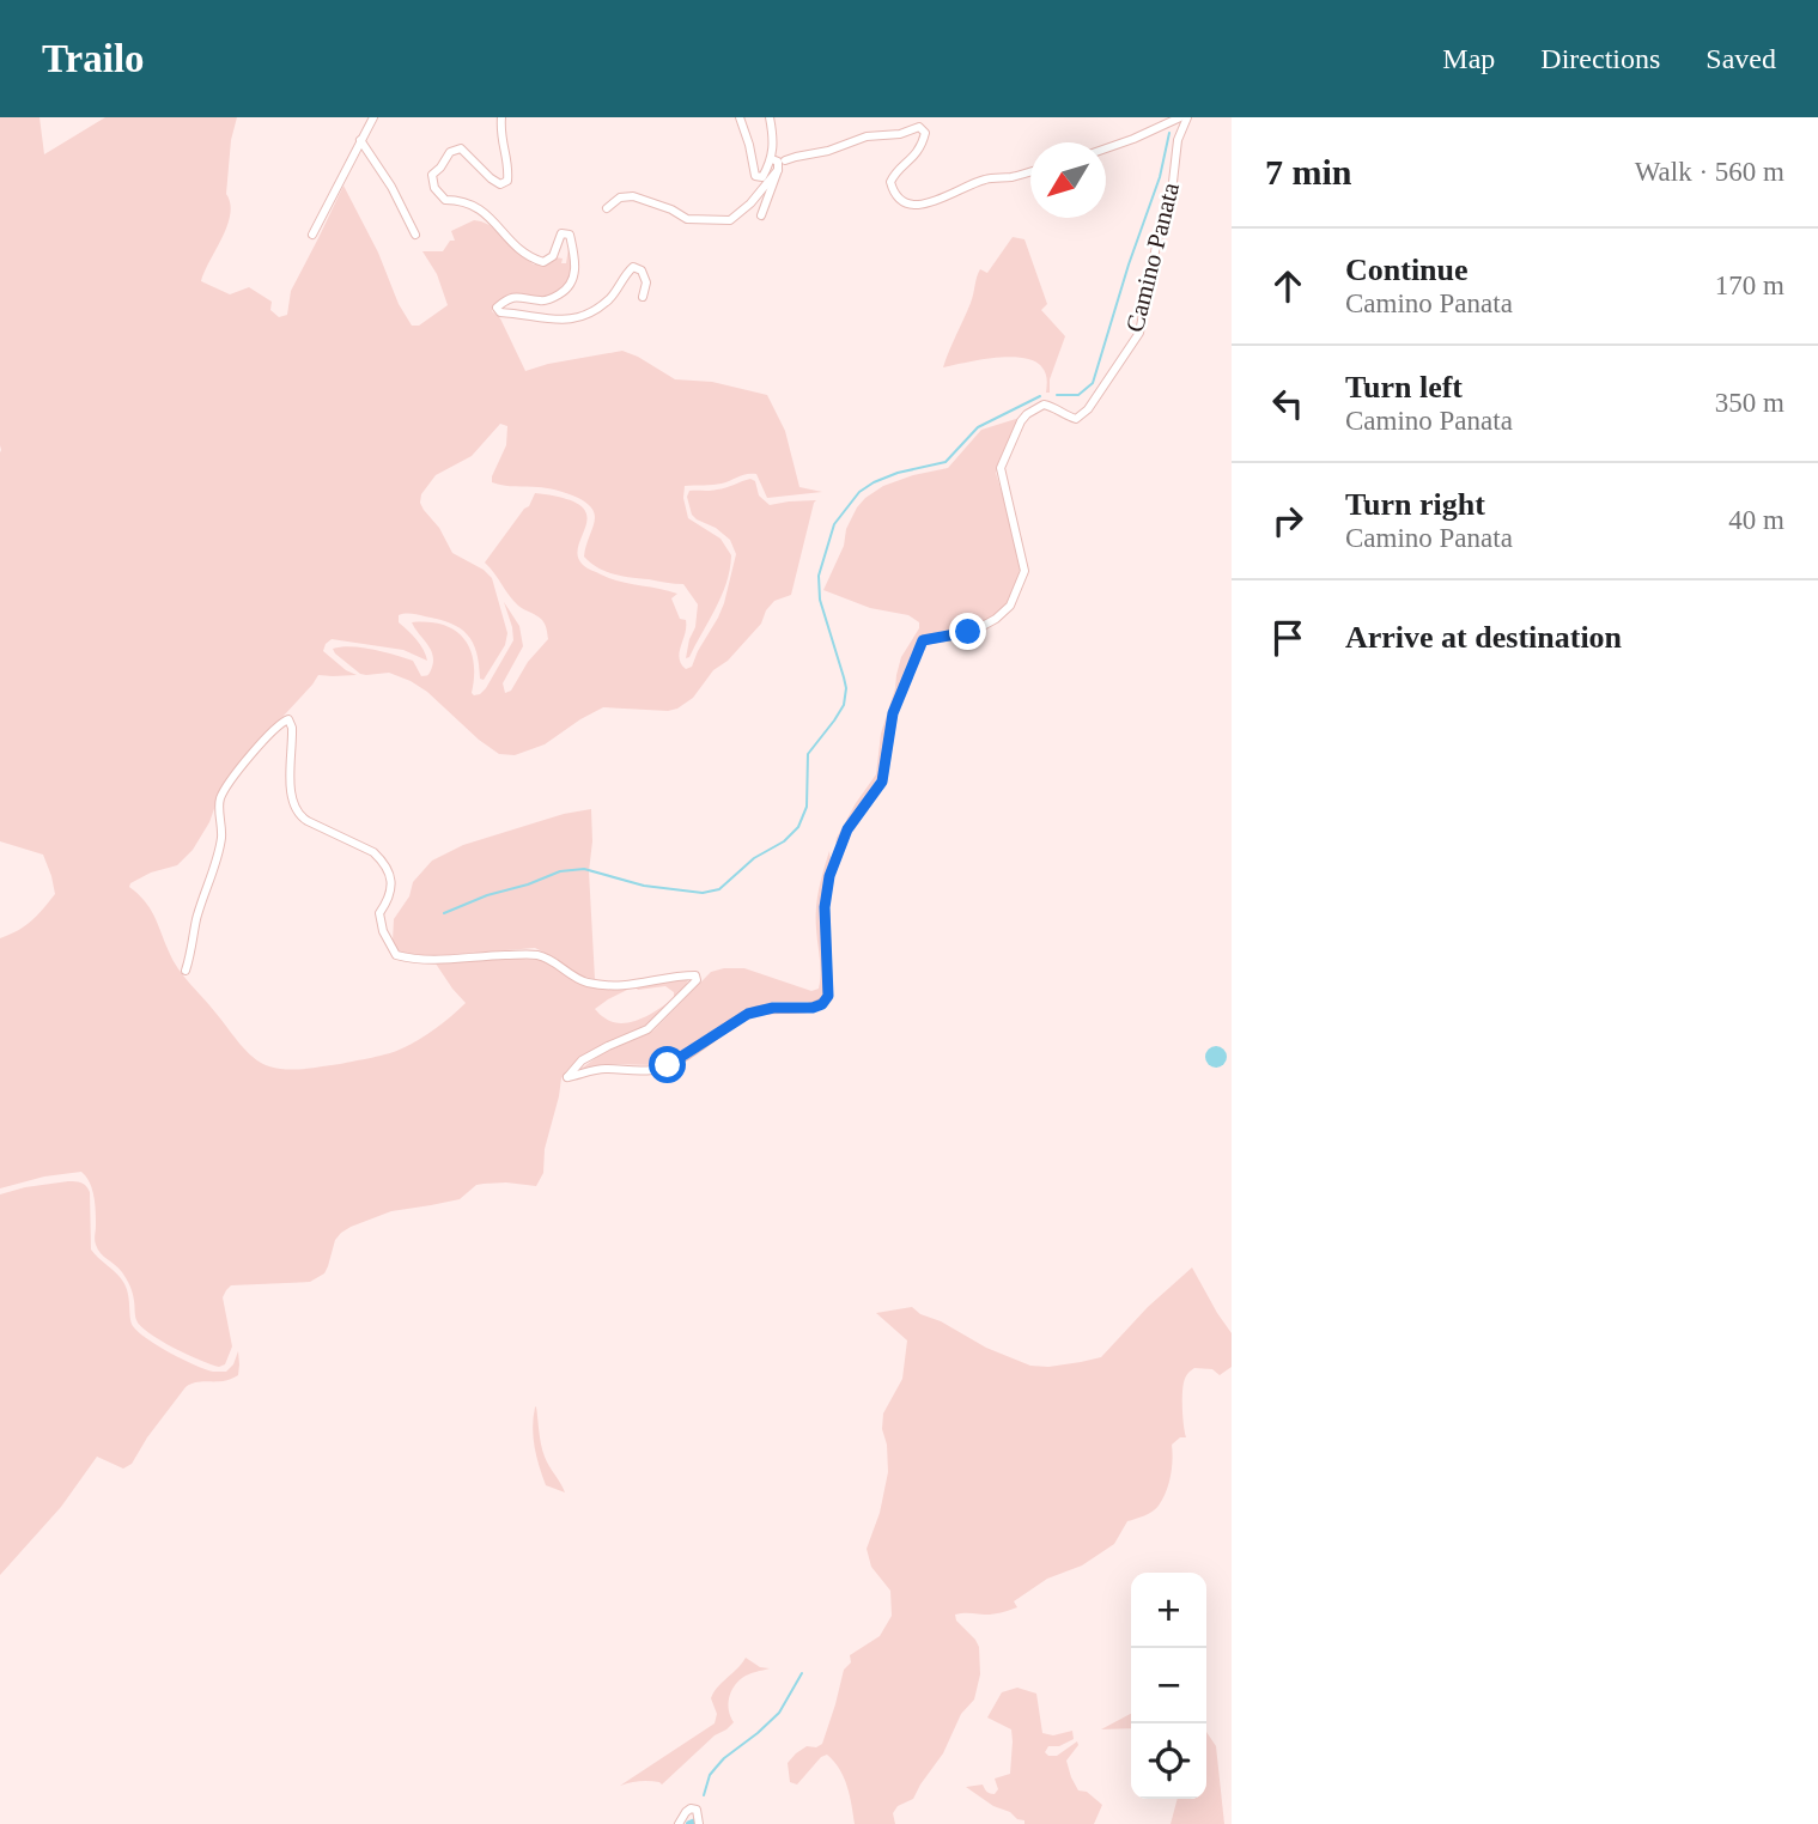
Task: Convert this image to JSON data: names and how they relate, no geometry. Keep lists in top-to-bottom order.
{
  "streets": {
    "street": ["Camino Panata"]
  },
  "north": "bottom left",
  "page": {
    "header": "Trailo",
    "nav": ["Map", "Directions", "Saved"],
    "heading": ["7 min", "Walk · 560 m"],
    "list": [
      ["Continue", "Camino Panata", "170 m"],
      ["Turn left", "Camino Panata", "350 m"],
      ["Turn right", "Camino Panata", "40 m"],
      "Arrive at destination"
    ],
    "map_buttons": ["+", "−"]
  }
}
